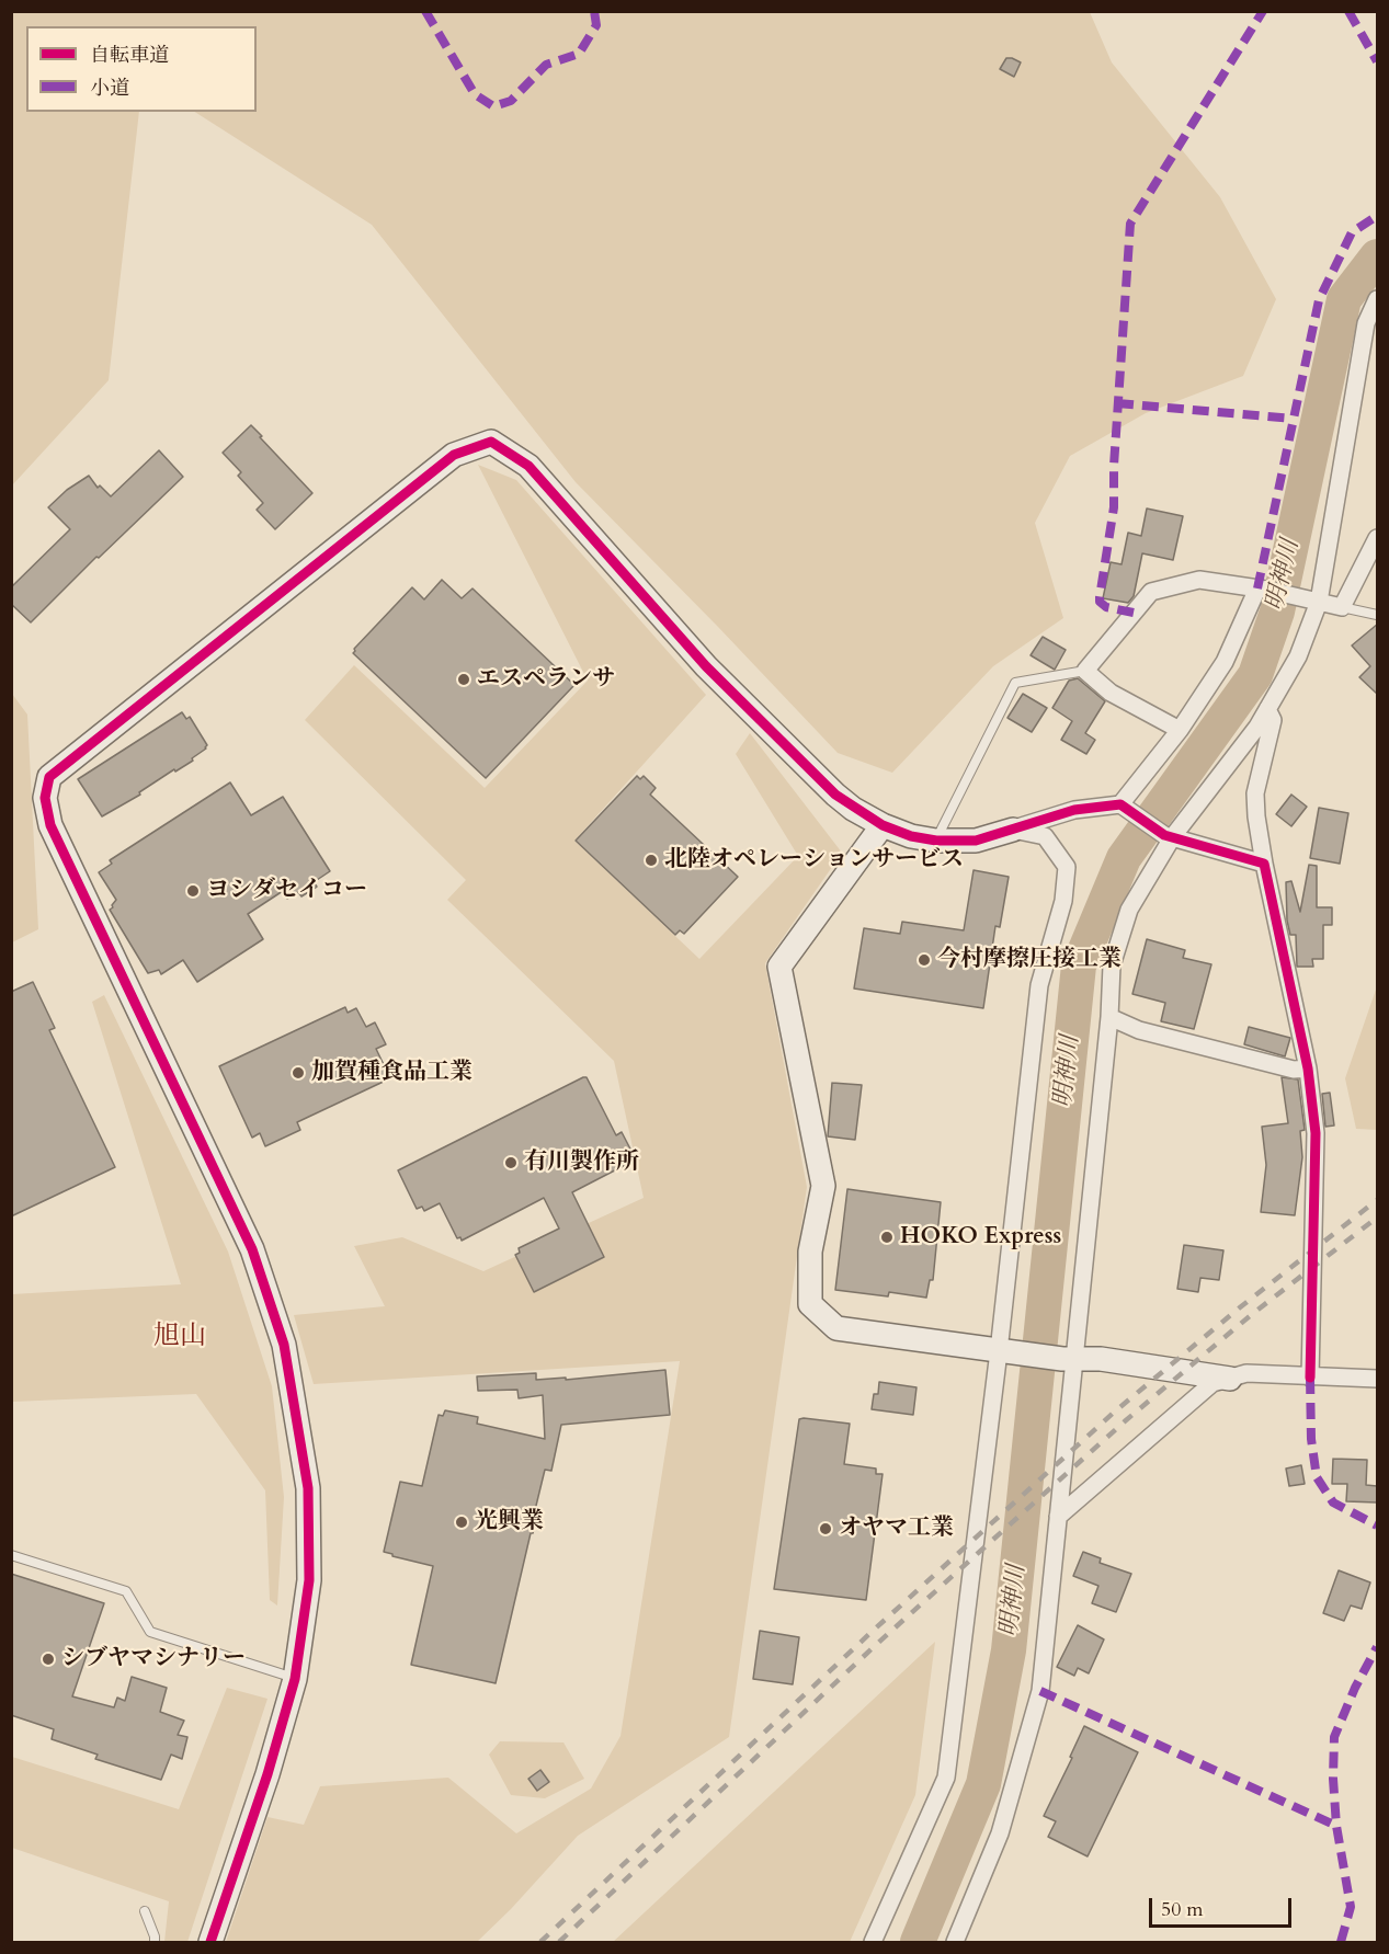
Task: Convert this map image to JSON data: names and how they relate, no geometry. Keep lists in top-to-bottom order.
{
  "districts": ["旭山"],
  "water": ["明神川"],
  "places": [
    "エスペランサ",
    "北陸オペレーションサービス",
    "ヨシダセイコー",
    "今村摩擦圧接工業",
    "加賀種食品工業",
    "有川製作所",
    "HOKO Express",
    "光興業",
    "オヤマ工業",
    "シブヤマシナリー"
  ],
  "legend": ["自転車道", "小道"],
  "scale_bar": "50 m"
}
